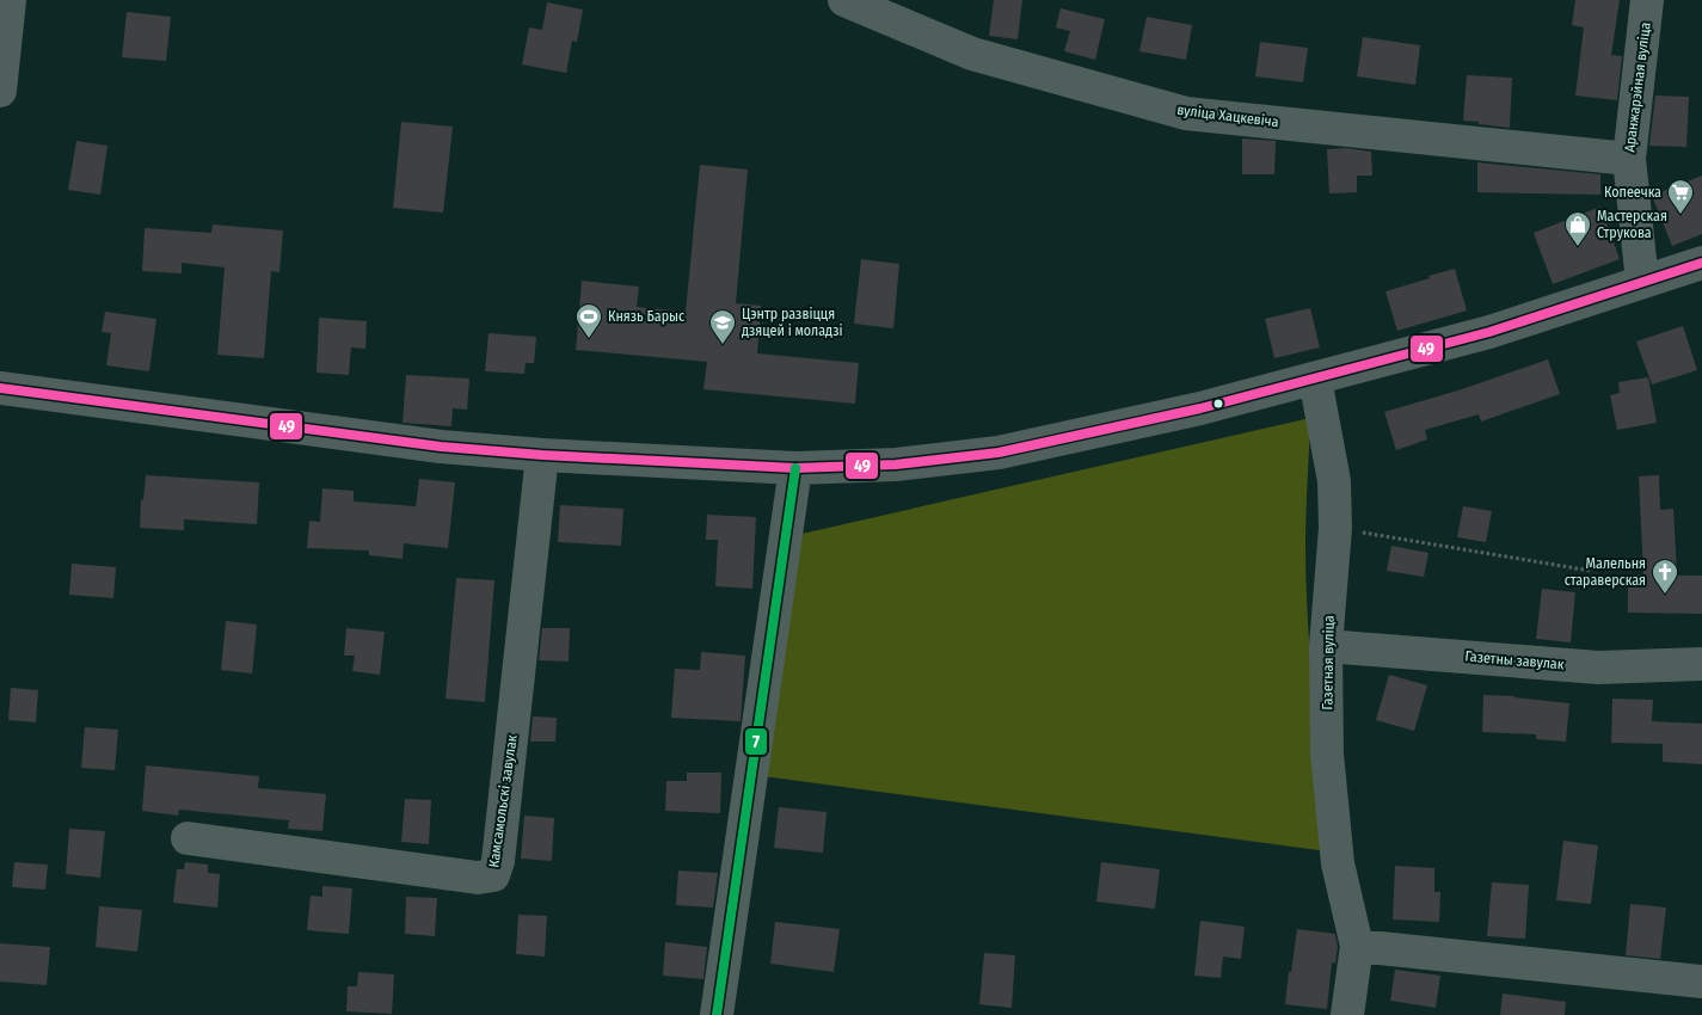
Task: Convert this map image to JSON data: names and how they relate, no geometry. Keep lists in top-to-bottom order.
{
  "streets": {
    "street": [
      "Аранжарэйная вуліца",
      "вуліца Хацкевіча",
      "Газетны завулак",
      "Газетная вуліца",
      "Камсамольскі завулак"
    ]
  },
  "crossings": [
    ["Аранжарэйная вуліца", "вуліца Хацкевіча"],
    ["Газетны завулак", "Газетная вуліца"]
  ],
  "places": {
    "supermarket": ["Копеечка"],
    "shop": ["Мастерская Струкова"],
    "sports": ["Князь Барыс"],
    "school or university": ["Цэнтр развіцця дзяцей і моладзі"],
    "church": ["Малельня стараверская"]
  },
  "lines": ["transit line 49", "transit line 7"]
}
